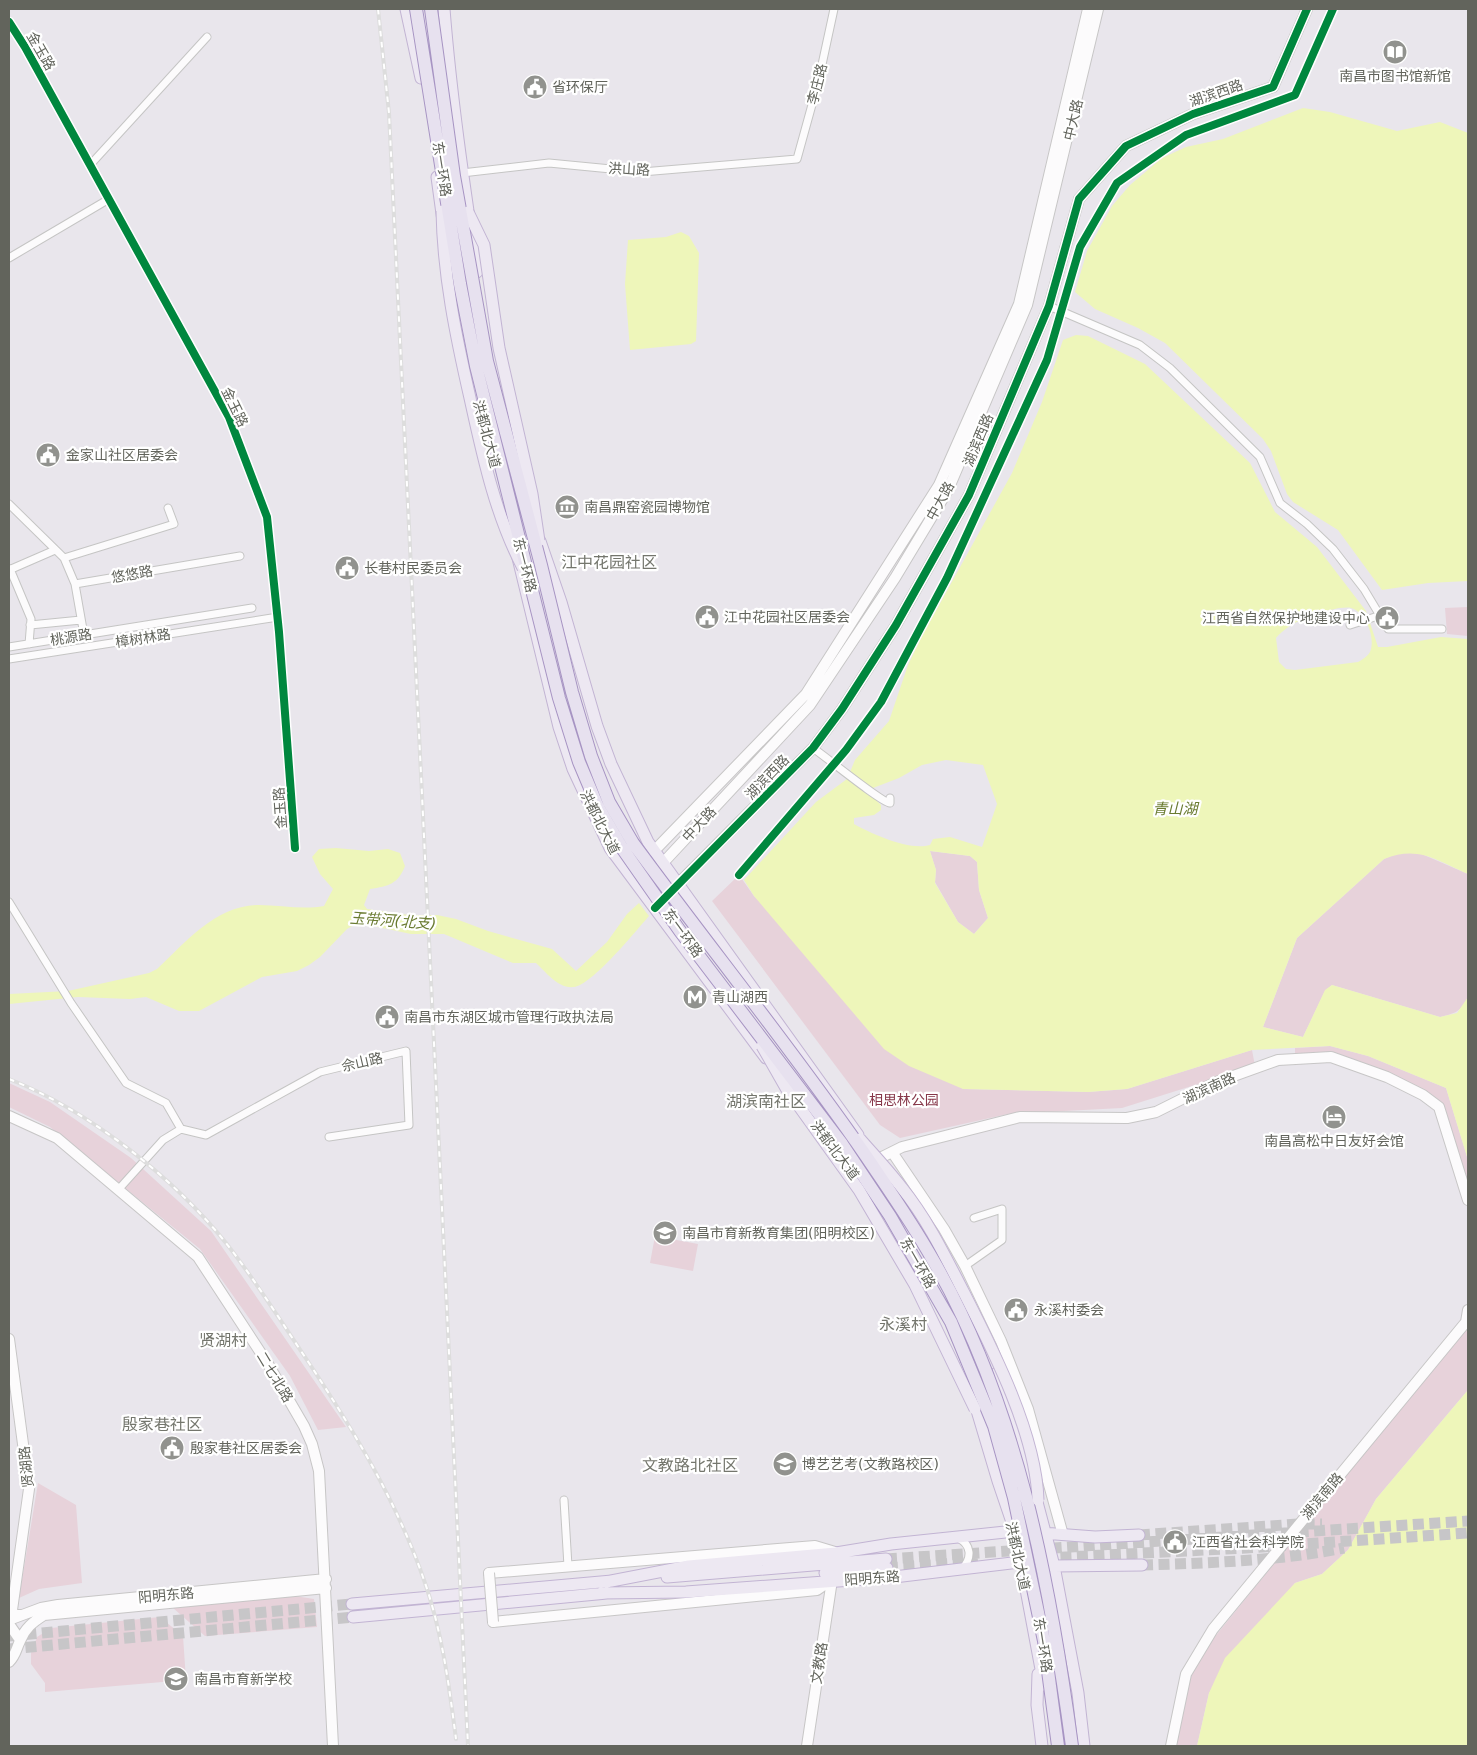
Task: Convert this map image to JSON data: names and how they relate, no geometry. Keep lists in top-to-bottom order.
{
  "streets": {
    "highway": ["东一环路"],
    "main road": [
      "湖滨西路",
      "中大路",
      "洪都北大道",
      "湖滨南路",
      "二七北路",
      "贤湖路",
      "阳明东路",
      "文教路"
    ],
    "street": [
      "金玉路",
      "李庄路",
      "洪山路",
      "悠悠路",
      "桃源路",
      "樟树林路",
      "佘山路"
    ]
  },
  "crossings": [
    ["金玉路", "樟树林路"],
    ["李庄路", "洪山路"],
    ["湖滨西路", "洪都北大道"],
    ["中大路", "洪都北大道"],
    ["洪山路", "洪都北大道"],
    ["洪都北大道", "湖滨南路"],
    ["洪都北大道", "阳明东路"],
    ["二七北路", "阳明东路"],
    ["贤湖路", "阳明东路"],
    ["阳明东路", "文教路"]
  ],
  "districts": [
    "江中花园社区",
    "湖滨南社区",
    "永溪村",
    "贤湖村",
    "殷家巷社区",
    "文教路北社区"
  ],
  "water": ["青山湖", "玉带河(北支)"],
  "parks": ["相思林公园"],
  "places": {
    "library": ["南昌市图书馆新馆"],
    "public building": [
      "省环保厅",
      "金家山社区居委会",
      "长巷村民委员会",
      "江中花园社区居委会",
      "江西省自然保护地建设中心",
      "南昌市东湖区城市管理行政执法局",
      "永溪村委会",
      "殷家巷社区居委会",
      "江西省社会科学院"
    ],
    "museum": ["南昌鼎窑瓷园博物馆"],
    "metro station": ["青山湖西"],
    "hotel": ["南昌高松中日友好会馆"],
    "school or university": ["南昌市育新教育集团(阳明校区)", "博艺艺考(文教路校区)", "南昌市育新学校"]
  }
}
